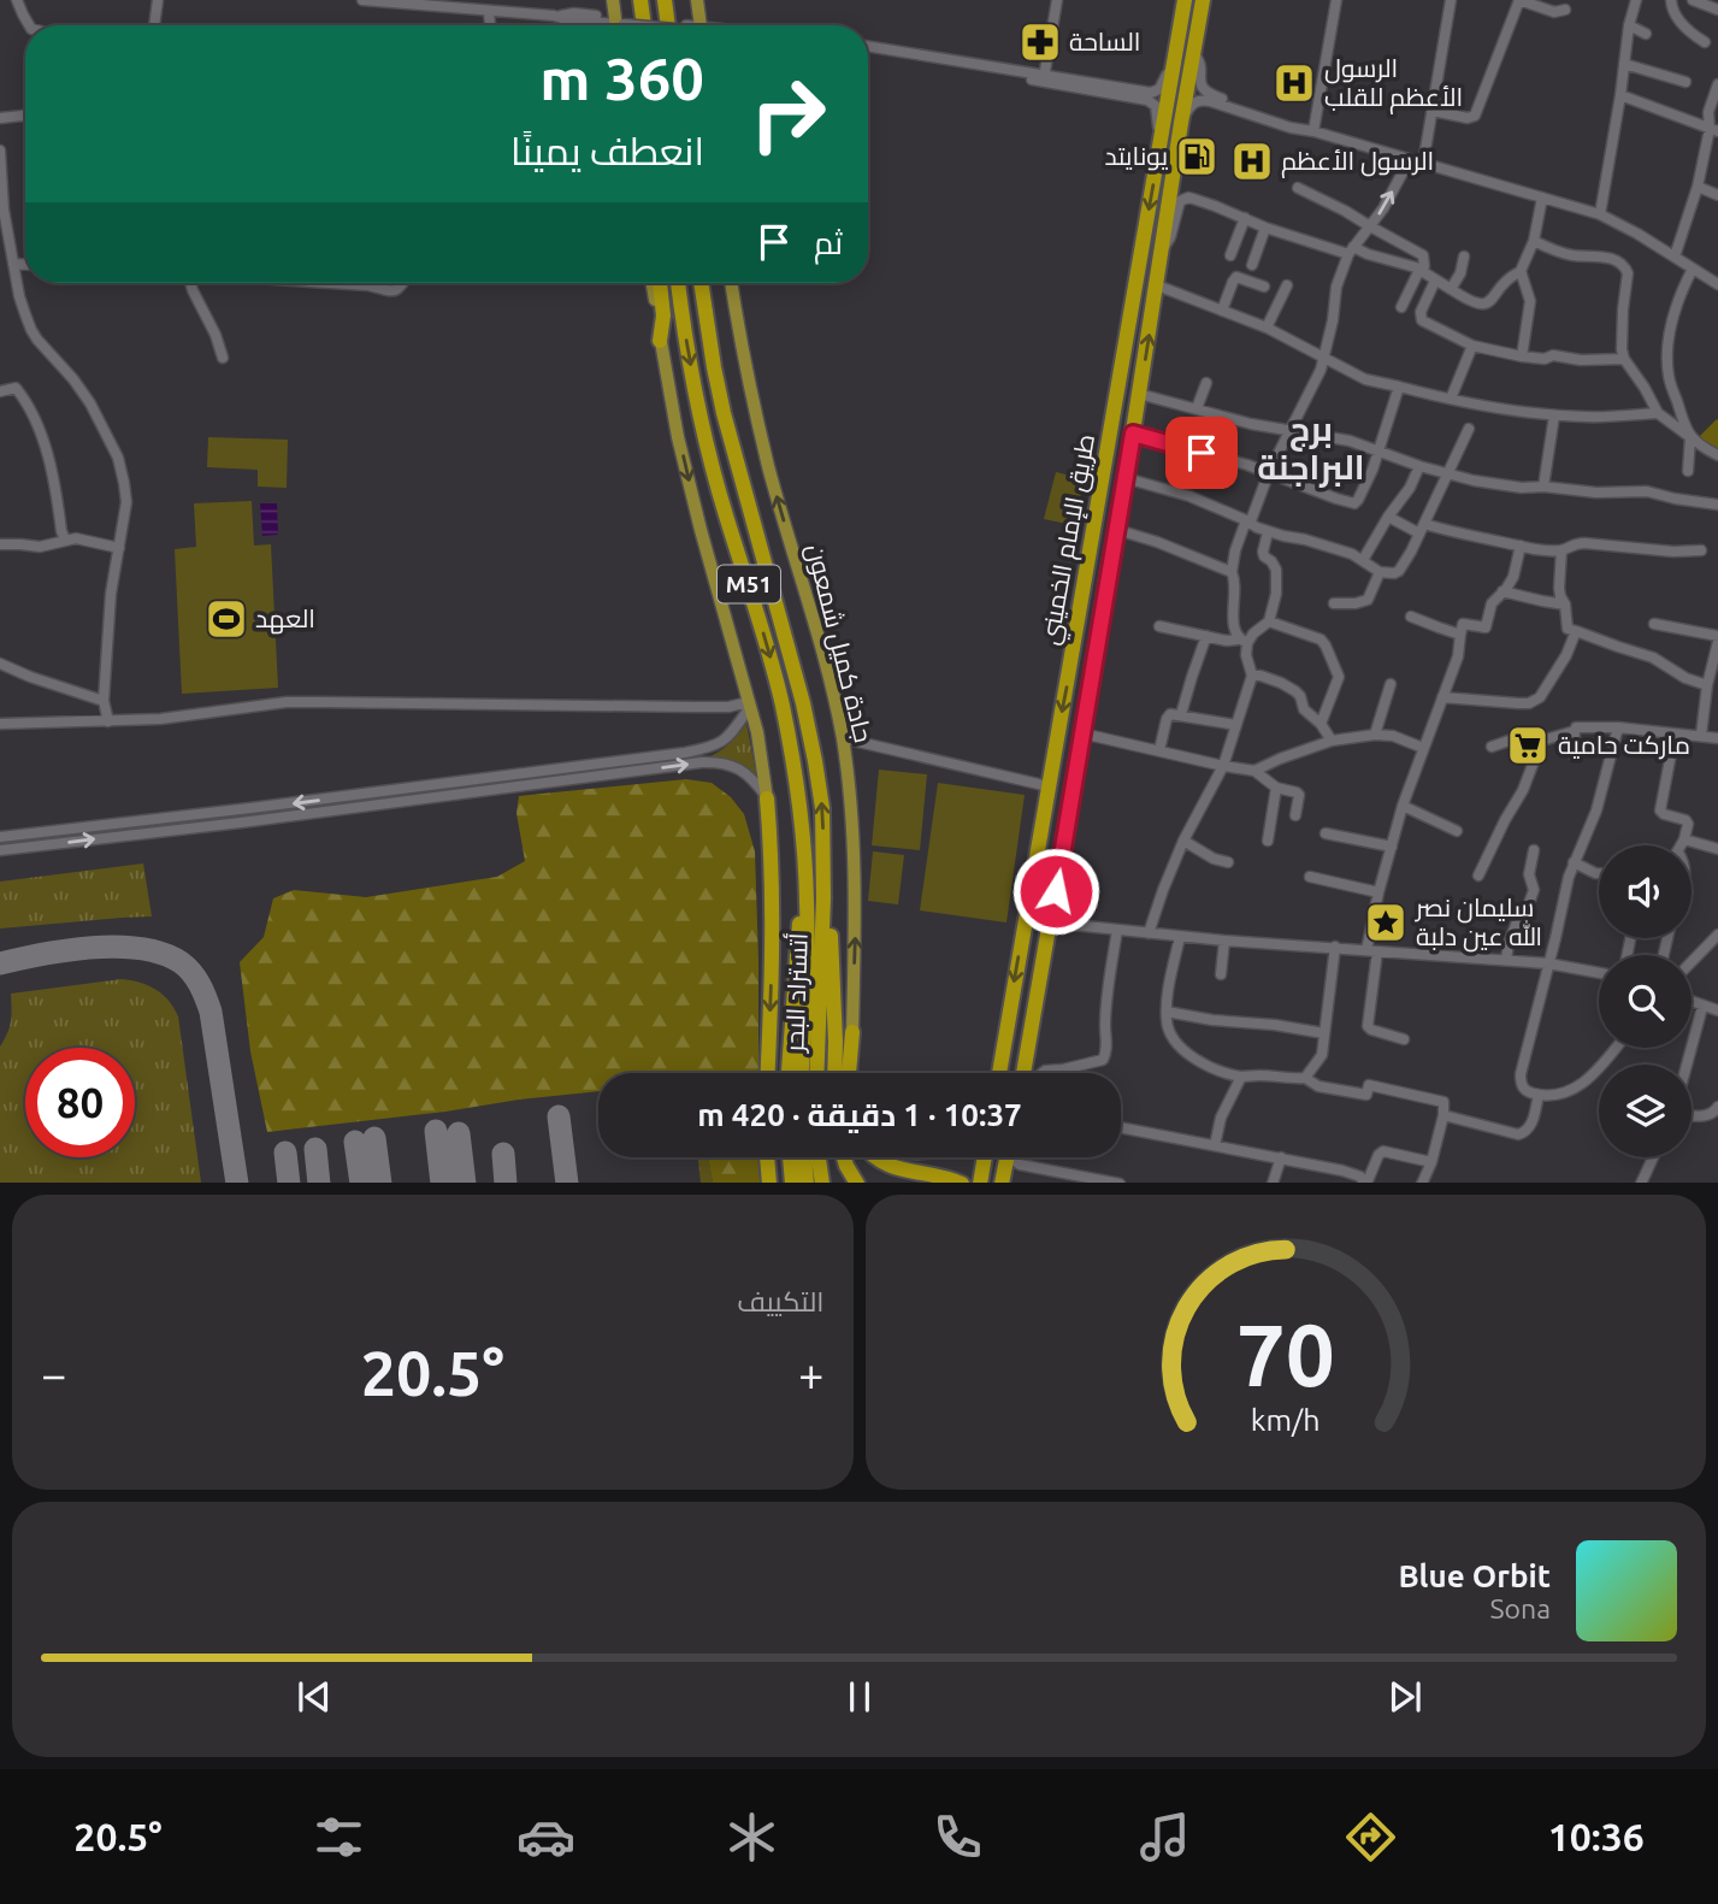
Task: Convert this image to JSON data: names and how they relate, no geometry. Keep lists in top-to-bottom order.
{
  "streets": {
    "highway": [
      "طريق الإمام الخميني",
      "M51",
      "جادة كميل شمعون",
      "أتستراد البحر"
    ]
  },
  "crossings": [
    ["M51", "أتستراد البحر"],
    ["جادة كميل شمعون", "أتستراد البحر"]
  ],
  "districts": ["برج البراجنة"],
  "places": {
    "pharmacy": ["الساحة"],
    "hospital": ["الرسول الأعظم للقلب", "الرسول الأعظم"],
    "fuel station": ["يونايتد"],
    "sports": ["العهد"],
    "supermarket": ["ماركت حامية"],
    "place": ["سليمان نصر الله عين دلبة"]
  },
  "page": {
    "turn": ["360 m", "انعطف يمينًا"],
    "then": "ثم",
    "limit": "80",
    "trip": "10:37 · 1 دقيقة · 420 m",
    "tile": "التكييف",
    "heat": ["−", "20.5°", "+"],
    "song": ["Blue Orbit", "Sona"],
    "tabs": ["10:36", "20.5°"],
    "gauge": ["70", "km/h"]
  }
}
